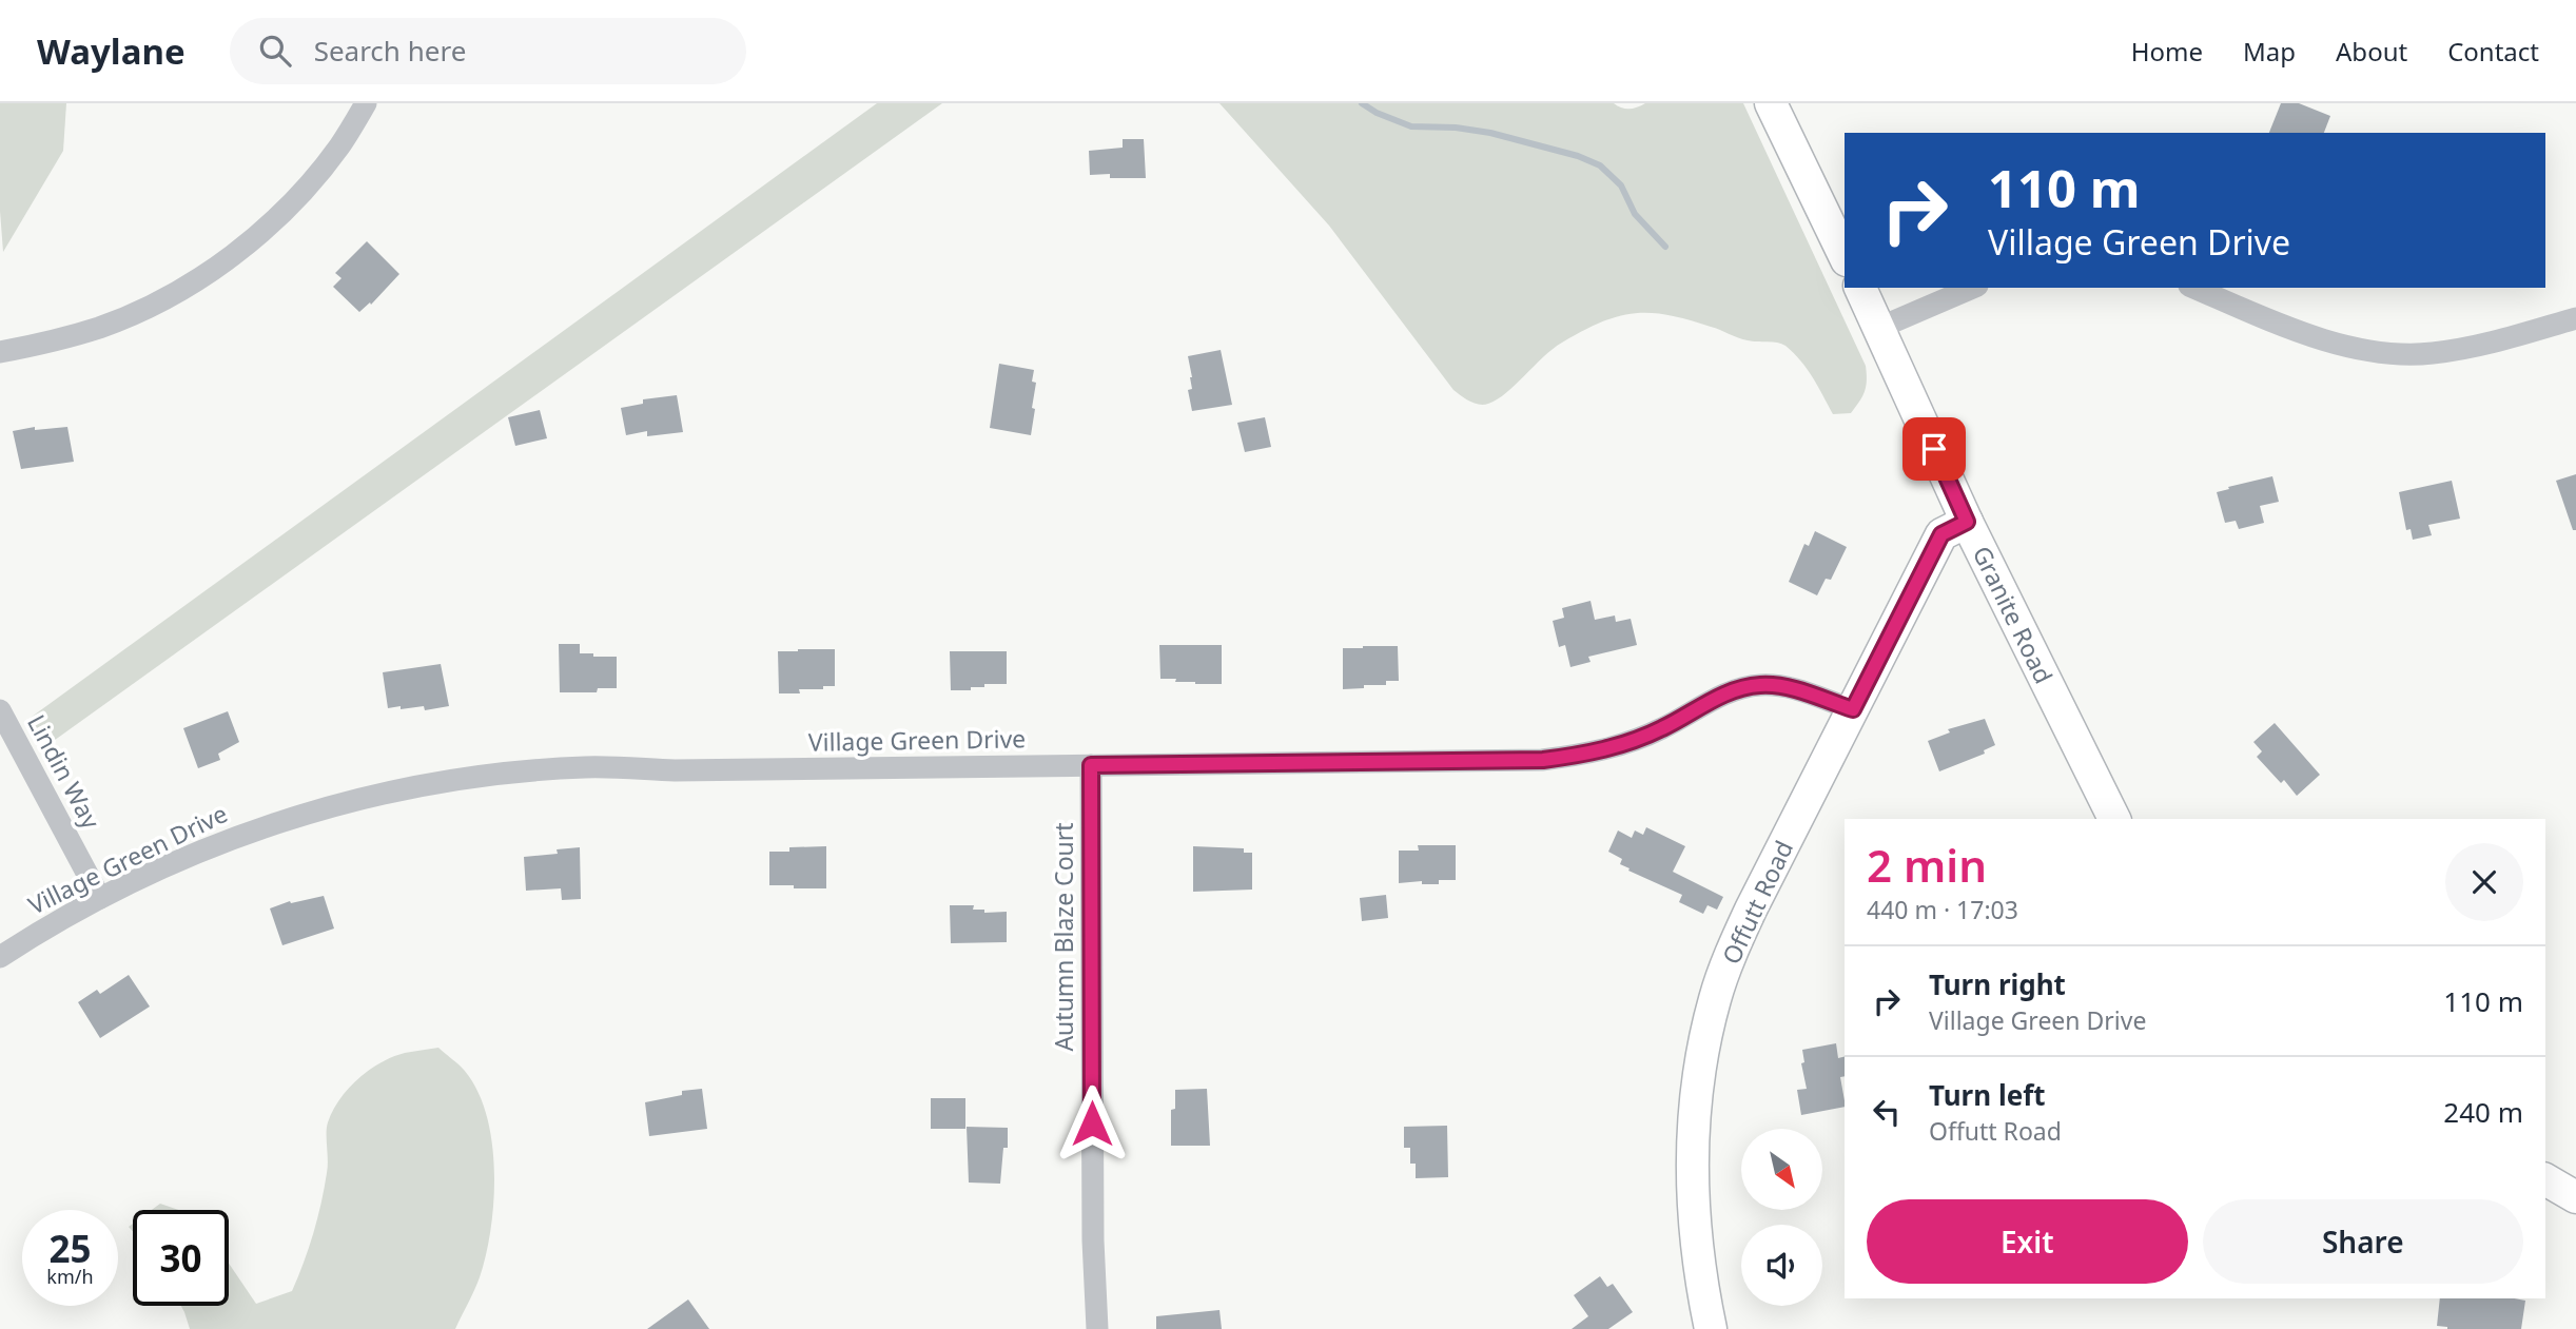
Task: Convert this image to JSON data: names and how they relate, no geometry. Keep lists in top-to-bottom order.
{
  "streets": {
    "street": [
      "Granite Road",
      "Village Green Drive",
      "Lindin Way",
      "Offutt Road",
      "Autumn Blaze Court"
    ]
  },
  "crossings": [
    ["Granite Road", "Offutt Road"],
    ["Village Green Drive", "Lindin Way"],
    ["Village Green Drive", "Offutt Road"],
    ["Village Green Drive", "Autumn Blaze Court"]
  ],
  "north": "bottom right",
  "page": {
    "header": "Waylane",
    "search": "Search here",
    "nav": [
      "Home",
      "Map",
      "About",
      "Contact"
    ],
    "turn": ["110 m", "Village Green Drive"],
    "heading": ["2 min", "440 m · 17:03"],
    "list": [
      {
        "name": "Turn right",
        "note": "Village Green Drive",
        "value": "110 m"
      },
      {
        "name": "Turn left",
        "note": "Offutt Road",
        "value": "240 m"
      }
    ],
    "buttons": ["Exit", "Share"],
    "speed": "25 km/h",
    "limit": "30"
  }
}
